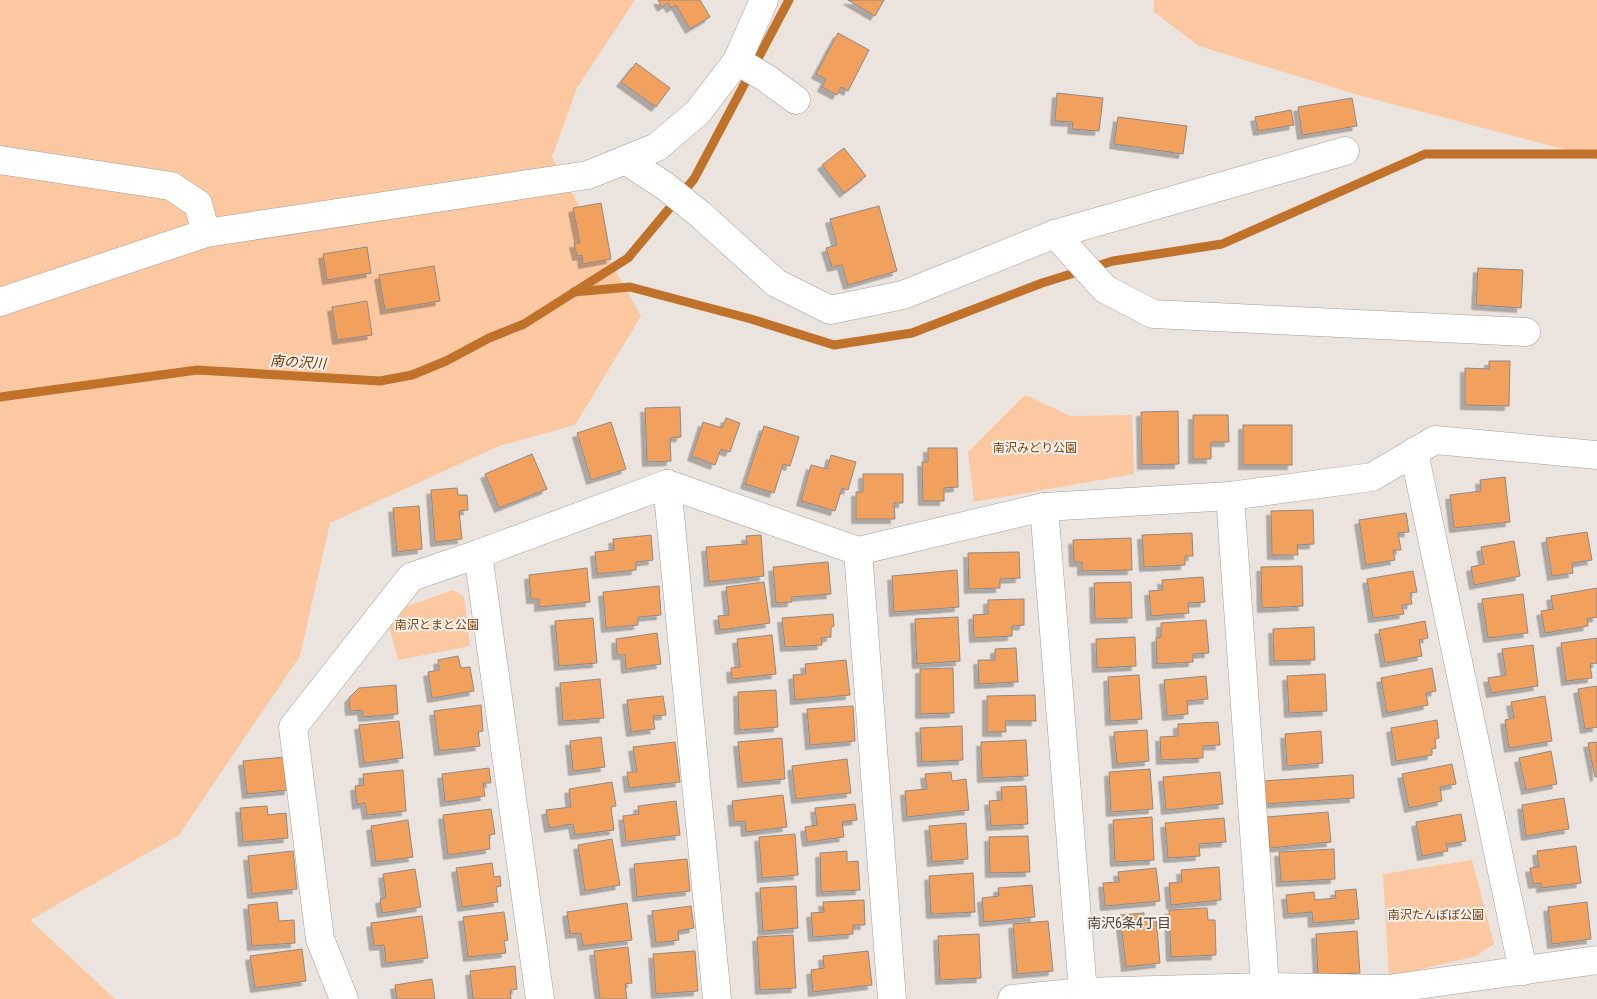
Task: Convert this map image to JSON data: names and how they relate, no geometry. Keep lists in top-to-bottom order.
{
  "districts": ["南沢6条4丁目"],
  "water": ["南の沢川"],
  "parks": ["南沢みどり公園", "南沢とまと公園", "南沢たんぽぽ公園"]
}
